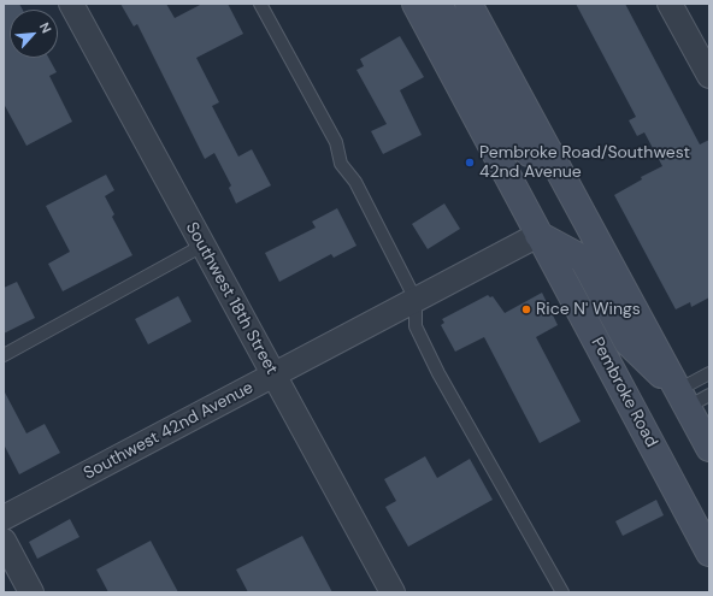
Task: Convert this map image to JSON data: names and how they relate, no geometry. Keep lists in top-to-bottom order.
{
  "streets": {
    "main road": ["Pembroke Road"],
    "street": ["Southwest 18th Street", "Southwest 42nd Avenue"]
  },
  "crossings": [
    ["Southwest 18th Street", "Southwest 42nd Avenue"],
    ["Pembroke Road", "Southwest 42nd Avenue"]
  ],
  "places": ["Pembroke Road/Southwest 42nd Avenue", "Rice N' Wings"],
  "north": "top right"
}
